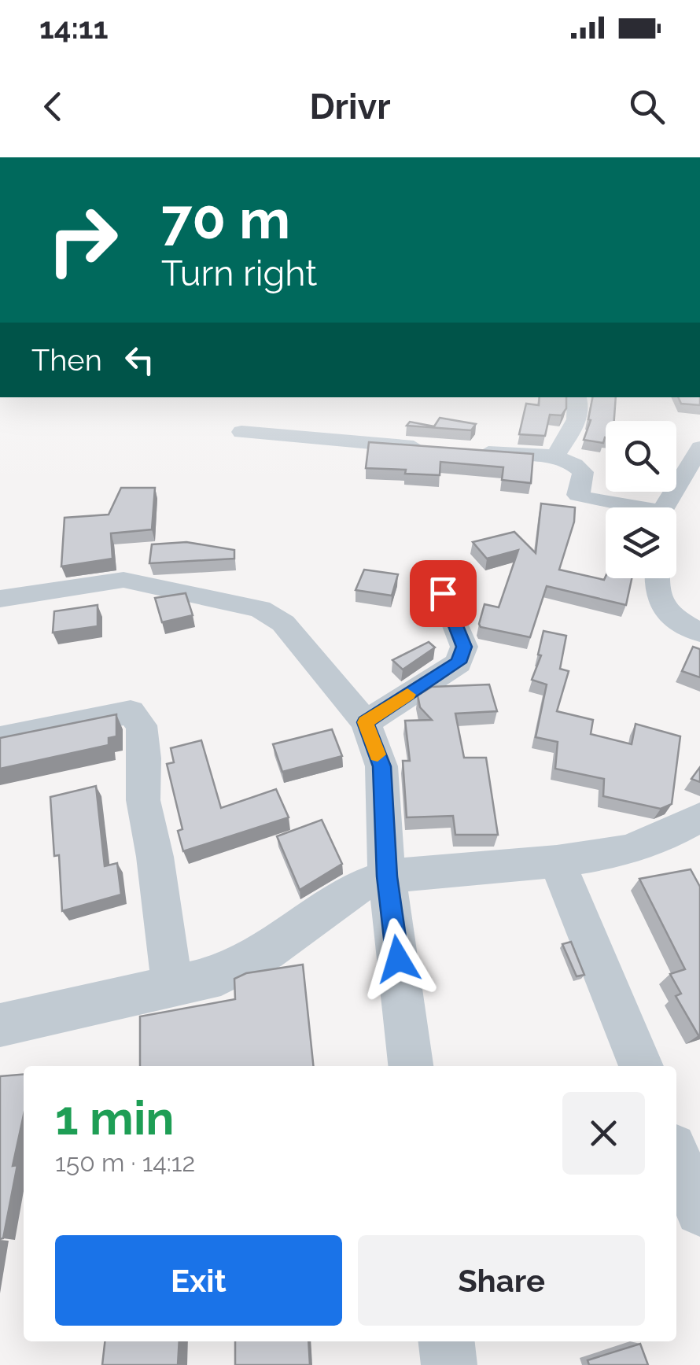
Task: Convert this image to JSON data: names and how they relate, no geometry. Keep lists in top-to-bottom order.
{
  "page": {
    "status": "14:11",
    "header": "Drivr",
    "turn": ["70 m", "Turn right"],
    "then": "Then",
    "heading": ["1 min", "150 m · 14:12"],
    "buttons": ["Exit", "Share"]
  }
}
